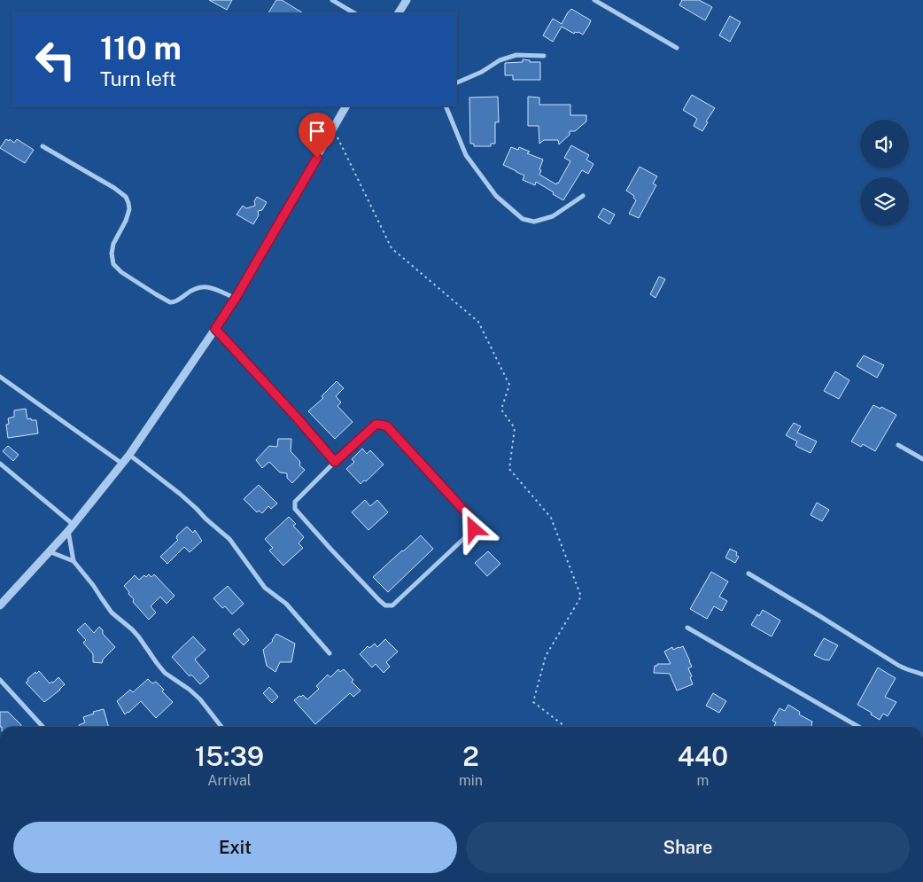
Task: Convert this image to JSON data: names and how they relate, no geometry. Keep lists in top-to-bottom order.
{
  "page": {
    "turn": ["110 m", "Turn left"],
    "eta": [
      "15:39",
      "Arrival",
      "2",
      "min",
      "440",
      "m"
    ],
    "buttons": ["Exit", "Share"]
  }
}
